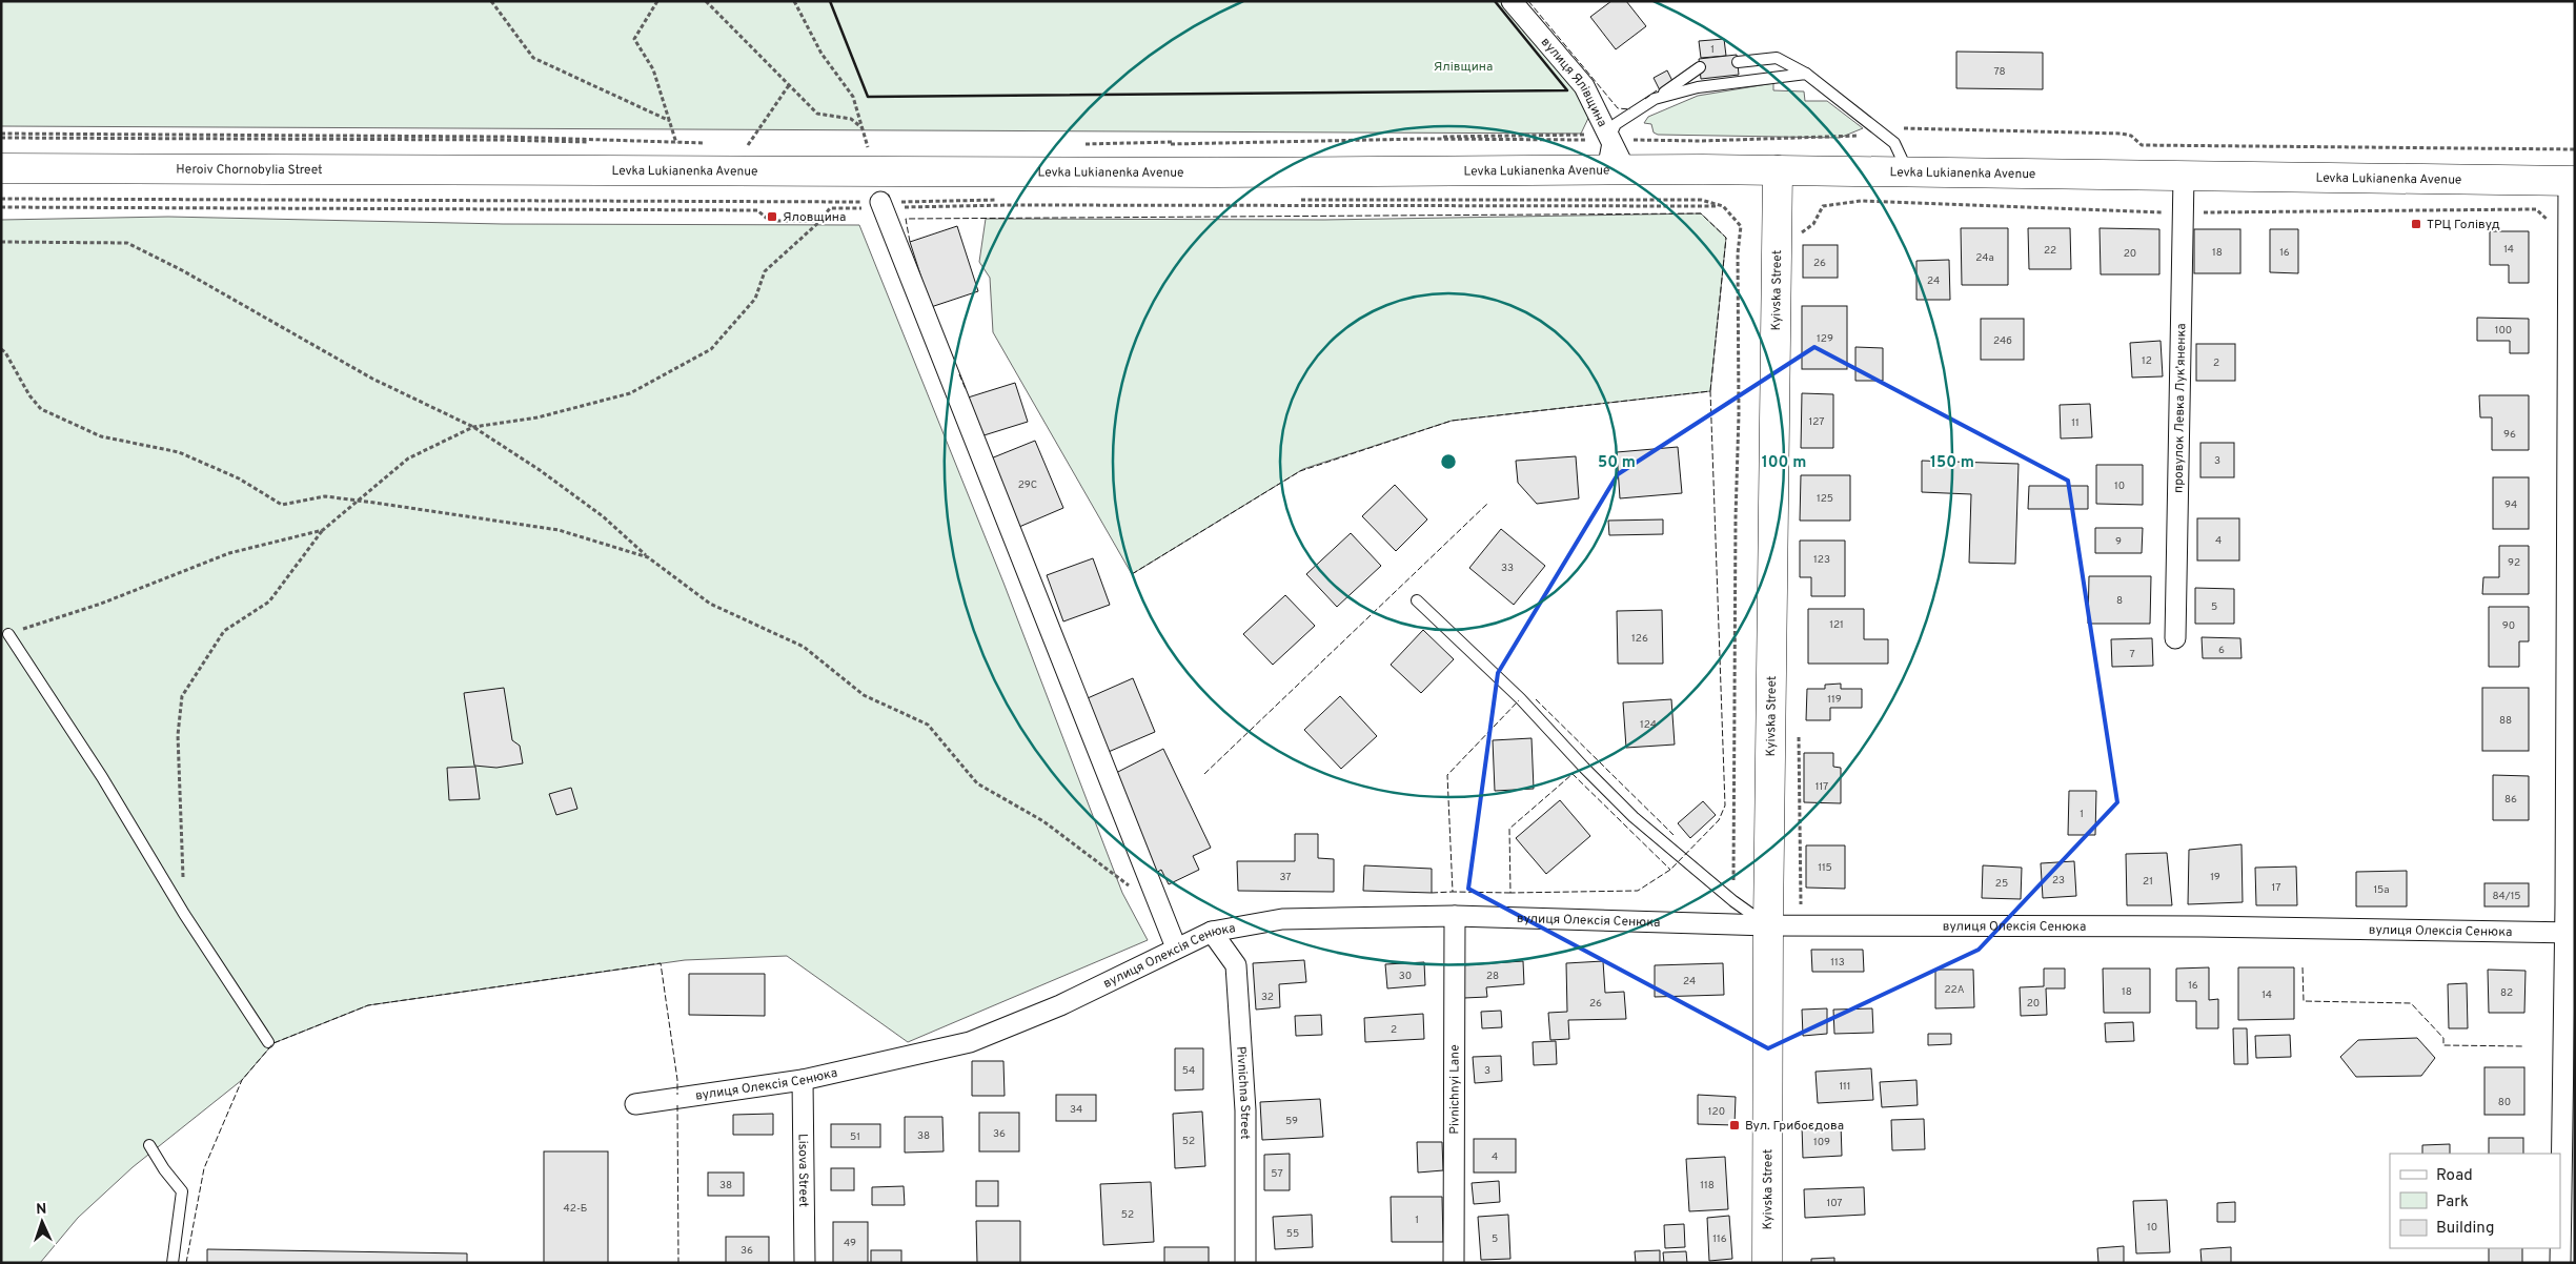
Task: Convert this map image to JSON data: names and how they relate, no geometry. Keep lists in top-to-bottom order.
{
  "streets": {
    "main road": ["Levka Lukianenka Avenue", "Heroiv Chornobylia Street", "Kyivska Street"],
    "street": [
      "вулиця Ялівщина",
      "провулок Левка Лук’яненка",
      "вулиця Олексія Сенюка",
      "Pivnichnyi Lane",
      "Pivnichna Street",
      "Lisova Street"
    ]
  },
  "crossings": [
    ["вулиця Ялівщина", "Levka Lukianenka Avenue"],
    ["Levka Lukianenka Avenue", "Heroiv Chornobylia Street"],
    ["Levka Lukianenka Avenue", "Kyivska Street"],
    ["Levka Lukianenka Avenue", "провулок Левка Лук’яненка"],
    ["Kyivska Street", "вулиця Олексія Сенюка"],
    ["вулиця Олексія Сенюка", "Pivnichnyi Lane"],
    ["вулиця Олексія Сенюка", "Pivnichna Street"],
    ["вулиця Олексія Сенюка", "Lisova Street"]
  ],
  "parks": ["Ялівщина"],
  "places": {
    "transit": ["Яловщина", "ТРЦ Голівуд", "Вул. Грибоєдова"]
  },
  "house_numbers": [
    "1",
    "78",
    "14",
    "22",
    "18",
    "16",
    "20",
    "24а",
    "26",
    "24",
    "100",
    "129",
    "24б",
    "12",
    "2",
    "127",
    "11",
    "96",
    "3",
    "29С",
    "10",
    "125",
    "94",
    "4",
    "9",
    "123",
    "92",
    "33",
    "8",
    "5",
    "121",
    "90",
    "126",
    "6",
    "7",
    "119",
    "88",
    "124",
    "117",
    "86",
    "1",
    "115",
    "37",
    "19",
    "23",
    "21",
    "25",
    "17",
    "15а",
    "84/15",
    "113",
    "30",
    "28",
    "24",
    "16",
    "22А",
    "18",
    "82",
    "14",
    "32",
    "26",
    "20",
    "2",
    "54",
    "3",
    "111",
    "80",
    "34",
    "120",
    "59",
    "36",
    "38",
    "51",
    "52",
    "109",
    "4",
    "57",
    "38",
    "118",
    "107",
    "42-Б",
    "52",
    "1",
    "10",
    "55",
    "5",
    "116",
    "49",
    "36"
  ],
  "legend": ["Road", "Park", "Building"],
  "north": "top",
  "rings": ["50 m", "100 m", "150 m"]
}
